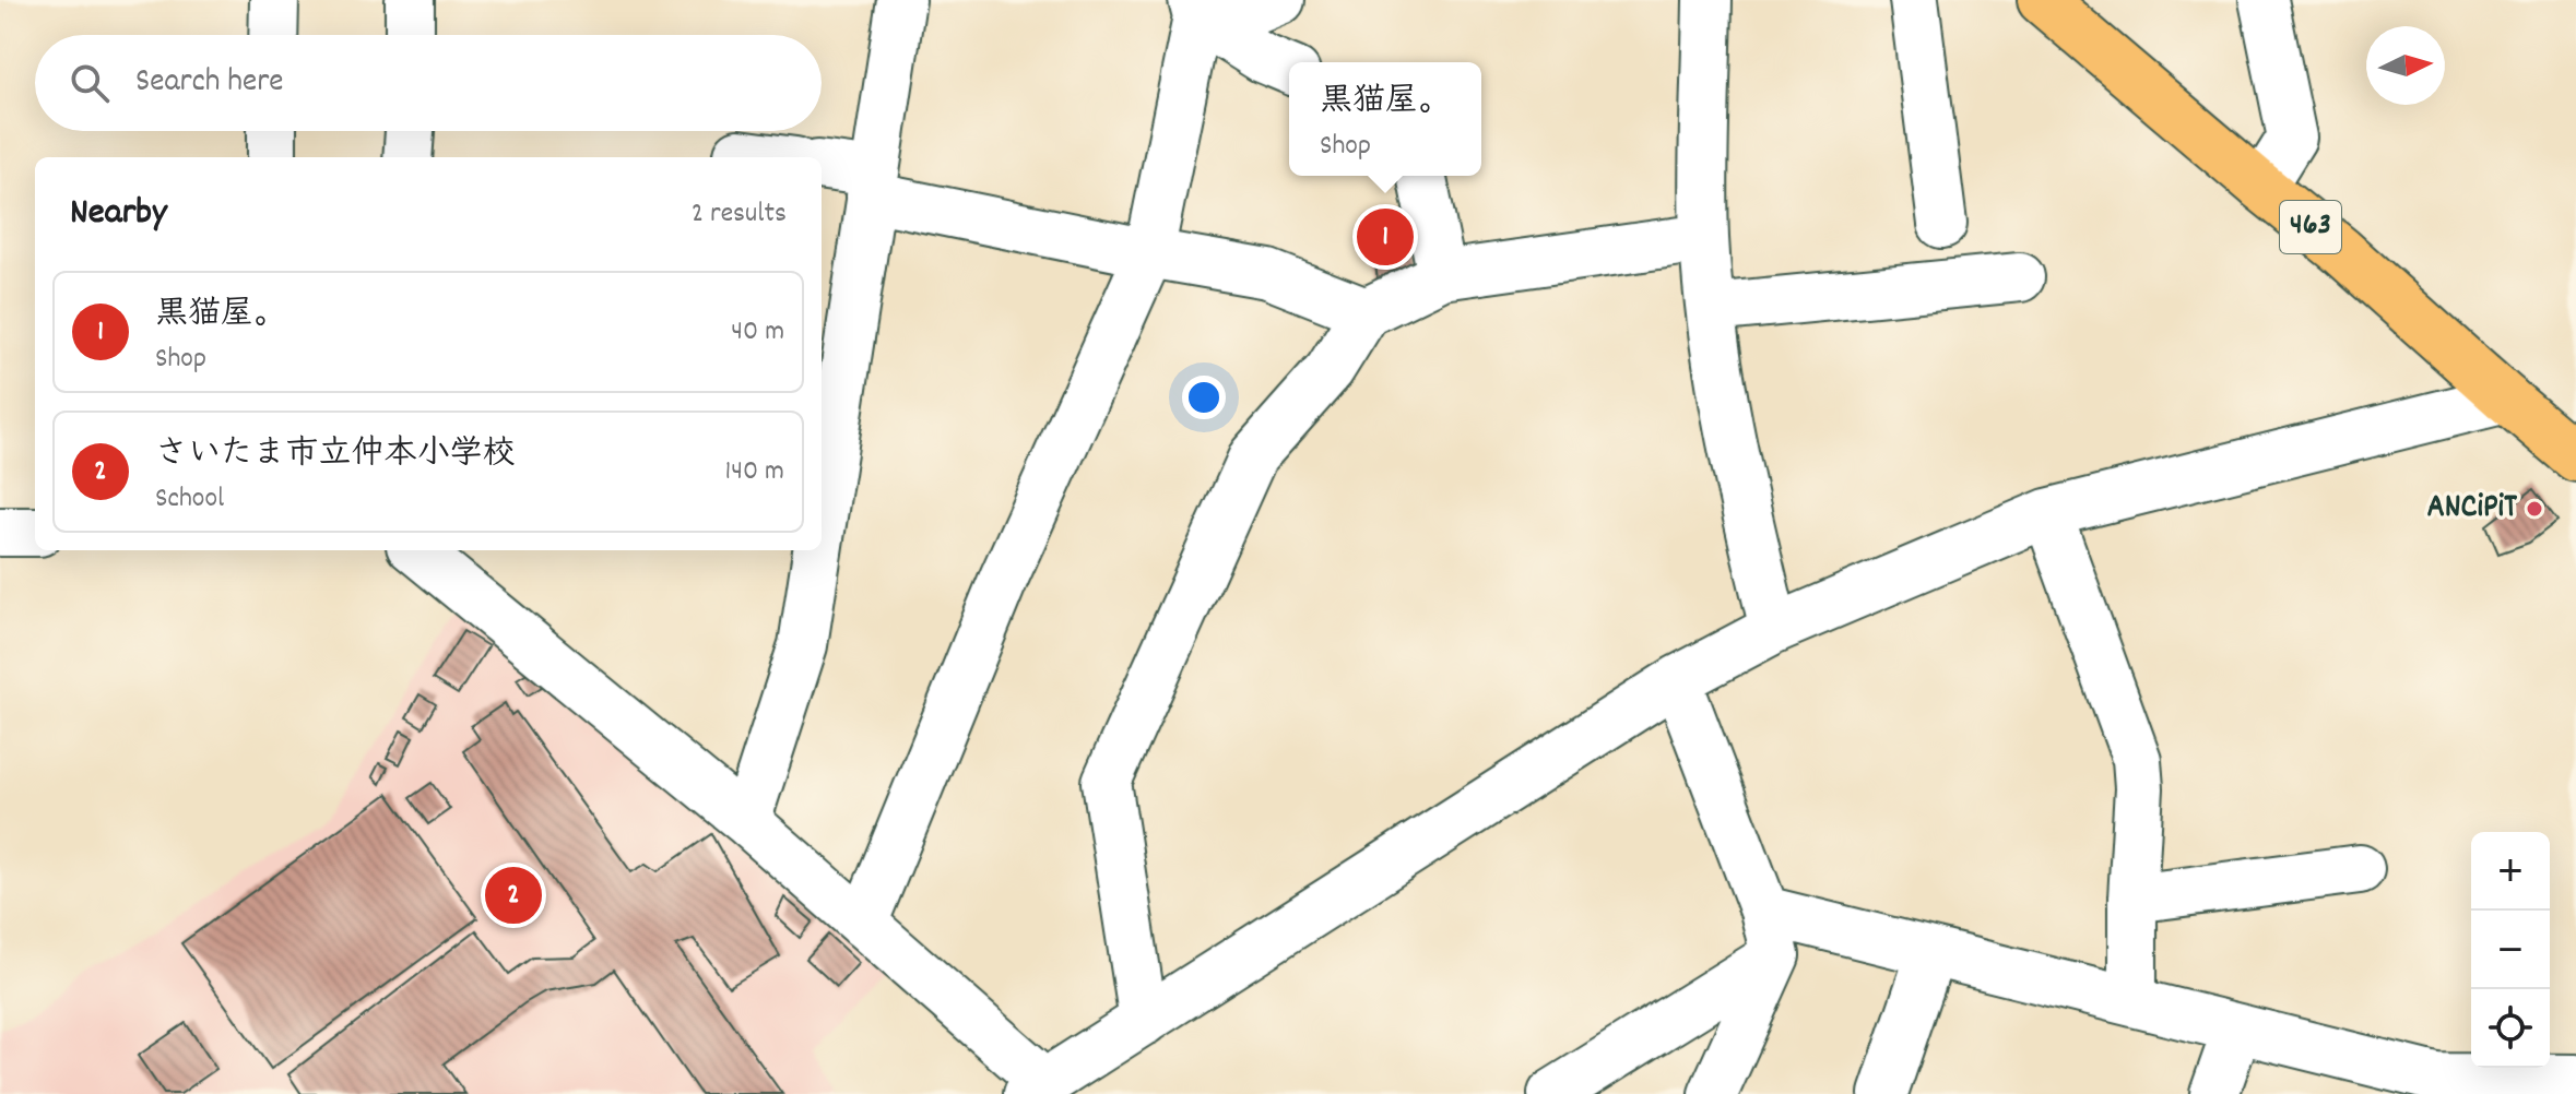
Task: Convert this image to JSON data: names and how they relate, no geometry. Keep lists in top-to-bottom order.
{
  "streets": {
    "highway": ["463"]
  },
  "places": ["ANCiPiT"],
  "north": "right",
  "page": {
    "search": "Search here",
    "popup": ["黒猫屋。", "Shop"],
    "heading": ["Nearby", "2 results"],
    "pins": ["1", "2"],
    "list": [
      {
        "mark": "1",
        "name": "黒猫屋。",
        "note": "Shop",
        "value": "40 m"
      },
      {
        "mark": "2",
        "name": "さいたま市立仲本小学校",
        "note": "School",
        "value": "140 m"
      }
    ],
    "map_buttons": ["+", "−"]
  }
}
